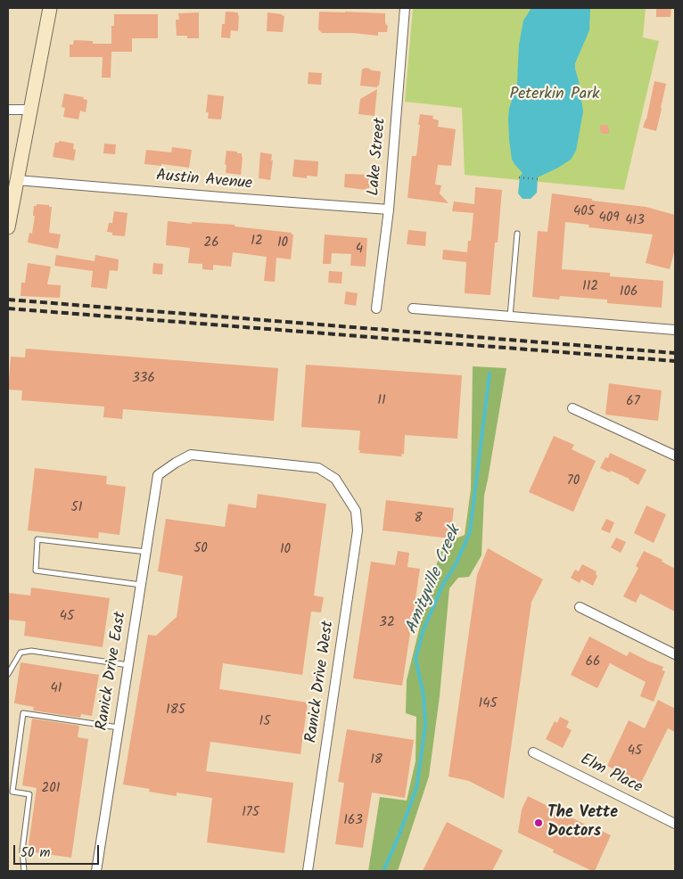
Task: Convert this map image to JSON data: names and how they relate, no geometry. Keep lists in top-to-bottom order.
{
  "streets": {
    "street": [
      "Lake Street",
      "Austin Avenue",
      "Ranick Drive East",
      "Ranick Drive West",
      "Elm Place"
    ]
  },
  "crossings": [
    ["Lake Street", "Austin Avenue"],
    ["Ranick Drive East", "Ranick Drive West"]
  ],
  "water": ["Amityville Creek"],
  "parks": ["Peterkin Park"],
  "places": ["The Vette Doctors"],
  "house_numbers": [
    "405",
    "409",
    "413",
    "12",
    "26",
    "10",
    "4",
    "112",
    "106",
    "336",
    "11",
    "67",
    "70",
    "51",
    "8",
    "50",
    "10",
    "45",
    "32",
    "66",
    "41",
    "145",
    "185",
    "15",
    "45",
    "18",
    "201",
    "175",
    "163"
  ],
  "scale_bar": "50 m"
}
